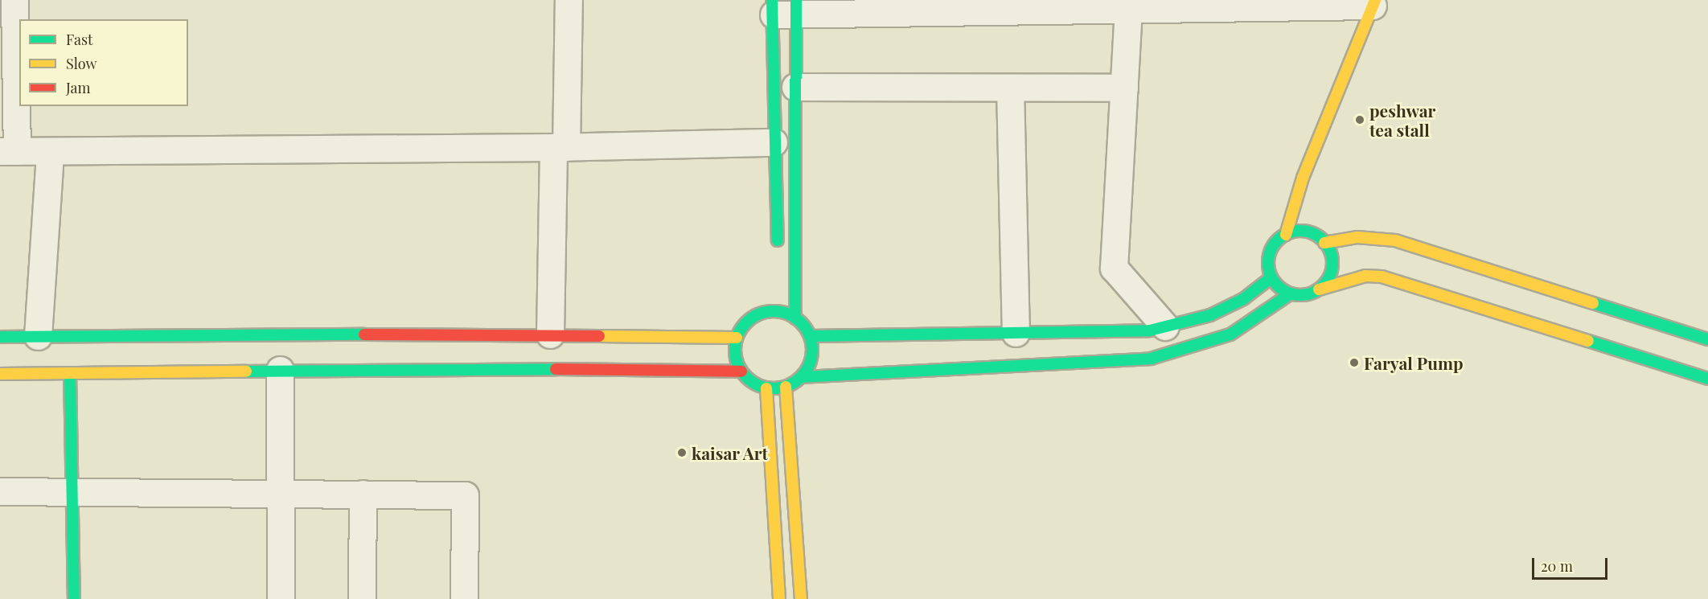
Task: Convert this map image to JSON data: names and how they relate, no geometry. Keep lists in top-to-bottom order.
{
  "places": ["peshwar tea stall", "Faryal Pump", "kaisar Art"],
  "legend": ["Fast", "Slow", "Jam"],
  "scale_bar": "20 m"
}
